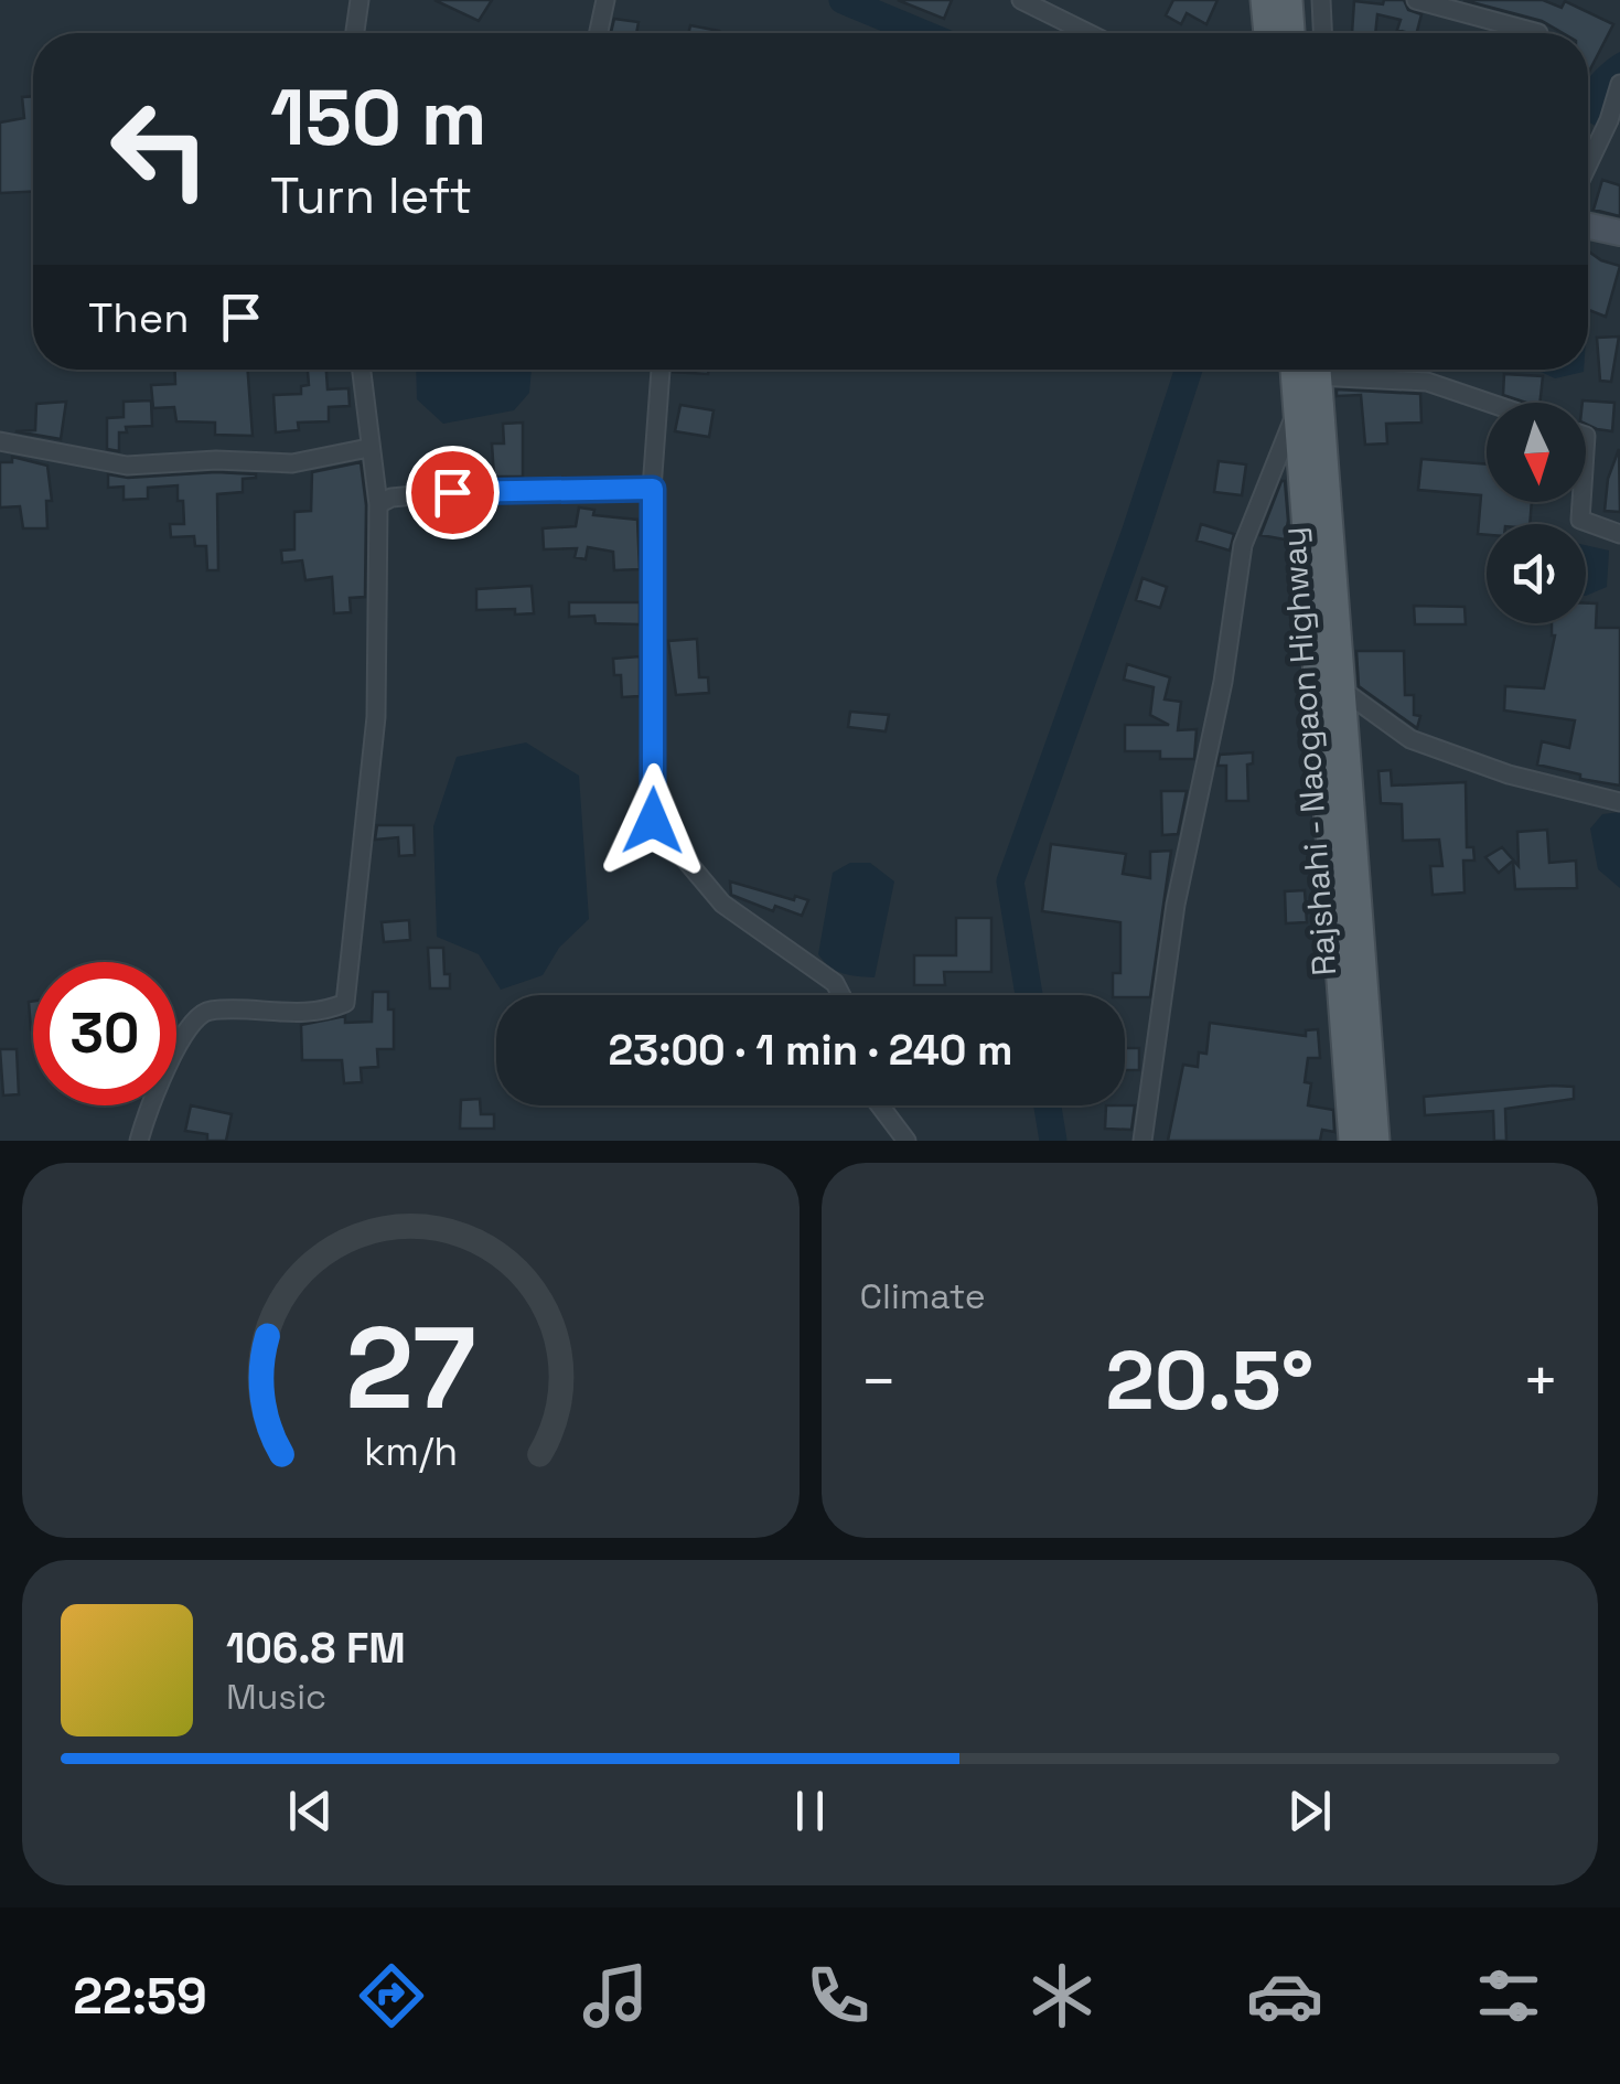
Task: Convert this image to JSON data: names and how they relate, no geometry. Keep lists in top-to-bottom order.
{
  "streets": {
    "main road": ["Rajshahi - Naogaon Highway"]
  },
  "north": "bottom",
  "page": {
    "turn": ["150 m", "Turn left"],
    "then": "Then",
    "limit": "30",
    "trip": "23:00 · 1 min · 240 m",
    "tile": "Climate",
    "heat": ["−", "20.5°", "+"],
    "song": ["106.8 FM", "Music"],
    "tabs": "22:59",
    "gauge": ["27", "km/h"]
  }
}
